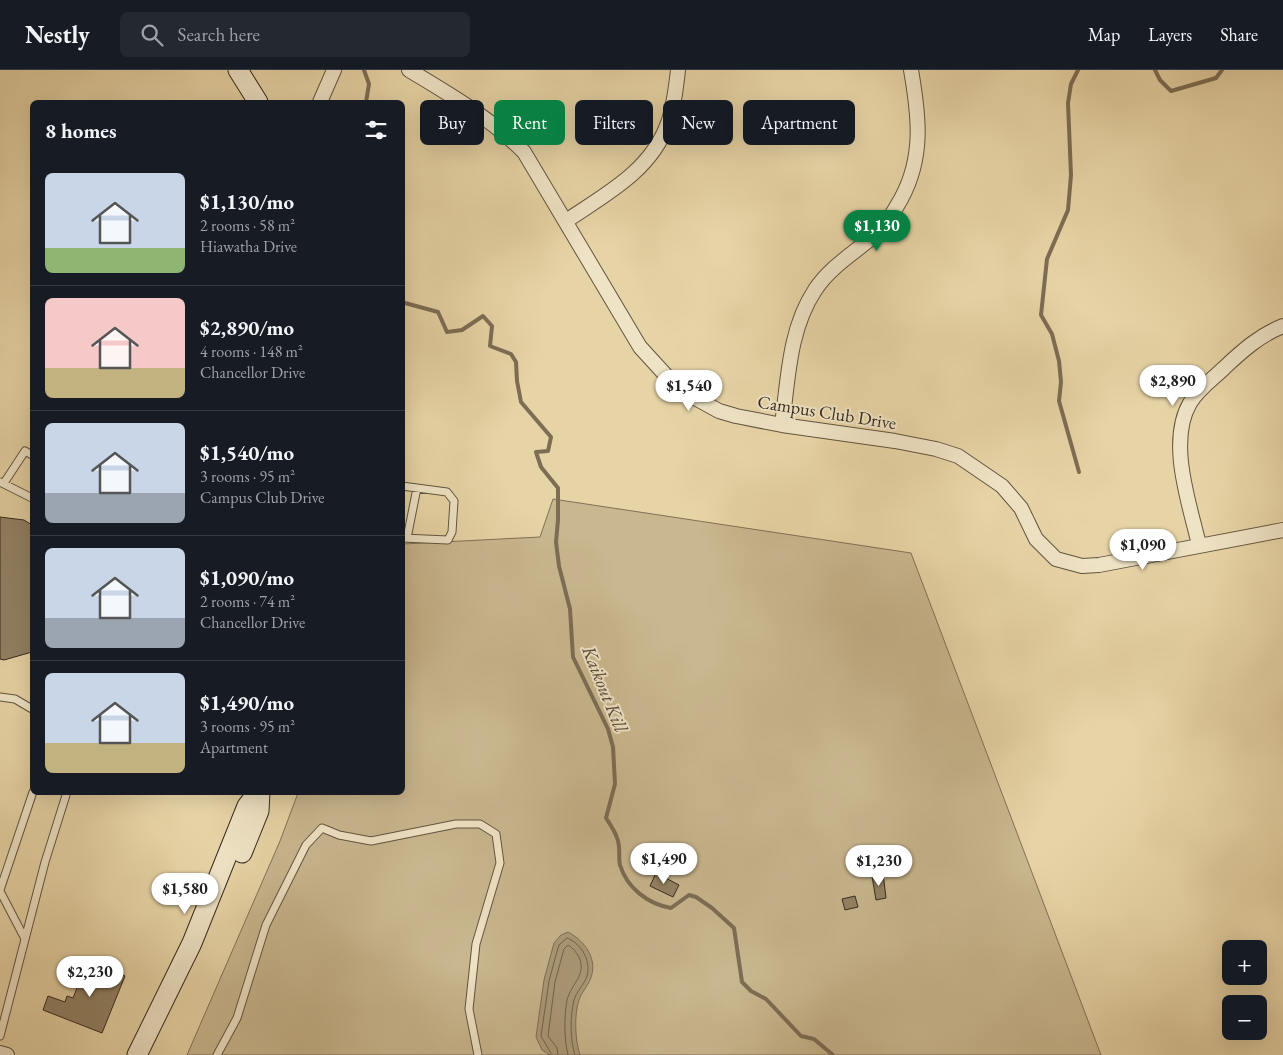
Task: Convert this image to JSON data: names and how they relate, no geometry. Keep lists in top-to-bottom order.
{
  "streets": {
    "street": ["Campus Club Drive"]
  },
  "water": ["Kaikout Kill"],
  "page": {
    "header": "Nestly",
    "search": "Search here",
    "nav": ["Map", "Layers", "Share"],
    "chip": [
      "Buy",
      "Rent",
      "Filters",
      "New",
      "Apartment"
    ],
    "heading": "8 homes",
    "list": [
      {
        "name": "$1,130/mo",
        "note": "2 rooms · 58 m² · Hiawatha Drive"
      },
      {
        "name": "$2,890/mo",
        "note": "4 rooms · 148 m² · Chancellor Drive"
      },
      {
        "name": "$1,540/mo",
        "note": "3 rooms · 95 m² · Campus Club Drive"
      },
      {
        "name": "$1,090/mo",
        "note": "2 rooms · 74 m² · Chancellor Drive"
      },
      {
        "name": "$1,490/mo",
        "note": "3 rooms · 95 m² · Apartment"
      }
    ],
    "price": [
      "$1,130",
      "$2,890",
      "$1,540",
      "$1,090",
      "$1,490",
      "$1,230",
      "$1,580",
      "$2,230"
    ],
    "map_buttons": ["+", "−"]
  }
}
